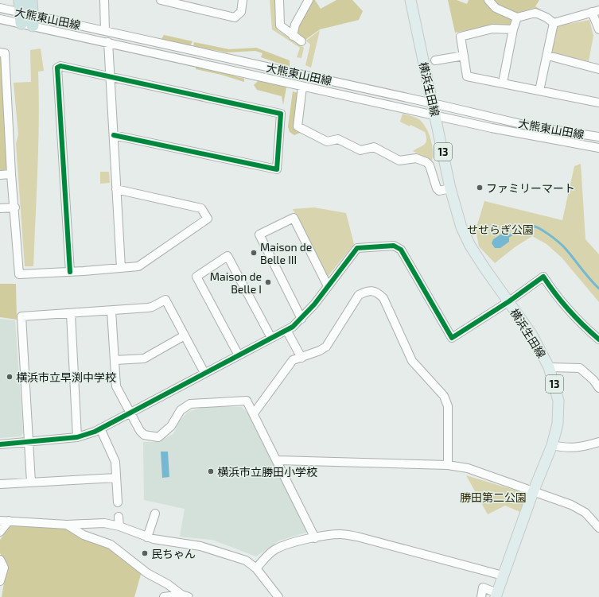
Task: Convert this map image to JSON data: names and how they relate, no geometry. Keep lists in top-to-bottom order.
{
  "streets": {
    "main road": ["横浜生田線", "13"],
    "street": ["大熊東山田線"]
  },
  "crossings": [
    ["大熊東山田線", "横浜生田線"]
  ],
  "parks": ["せせらぎ公園", "勝田第二公園"],
  "places": [
    "ファミリーマート",
    "Maison de Belle III",
    "Maison de Belle I",
    "横浜市立早渕中学校",
    "横浜市立勝田小学校",
    "民ちゃん"
  ]
}
